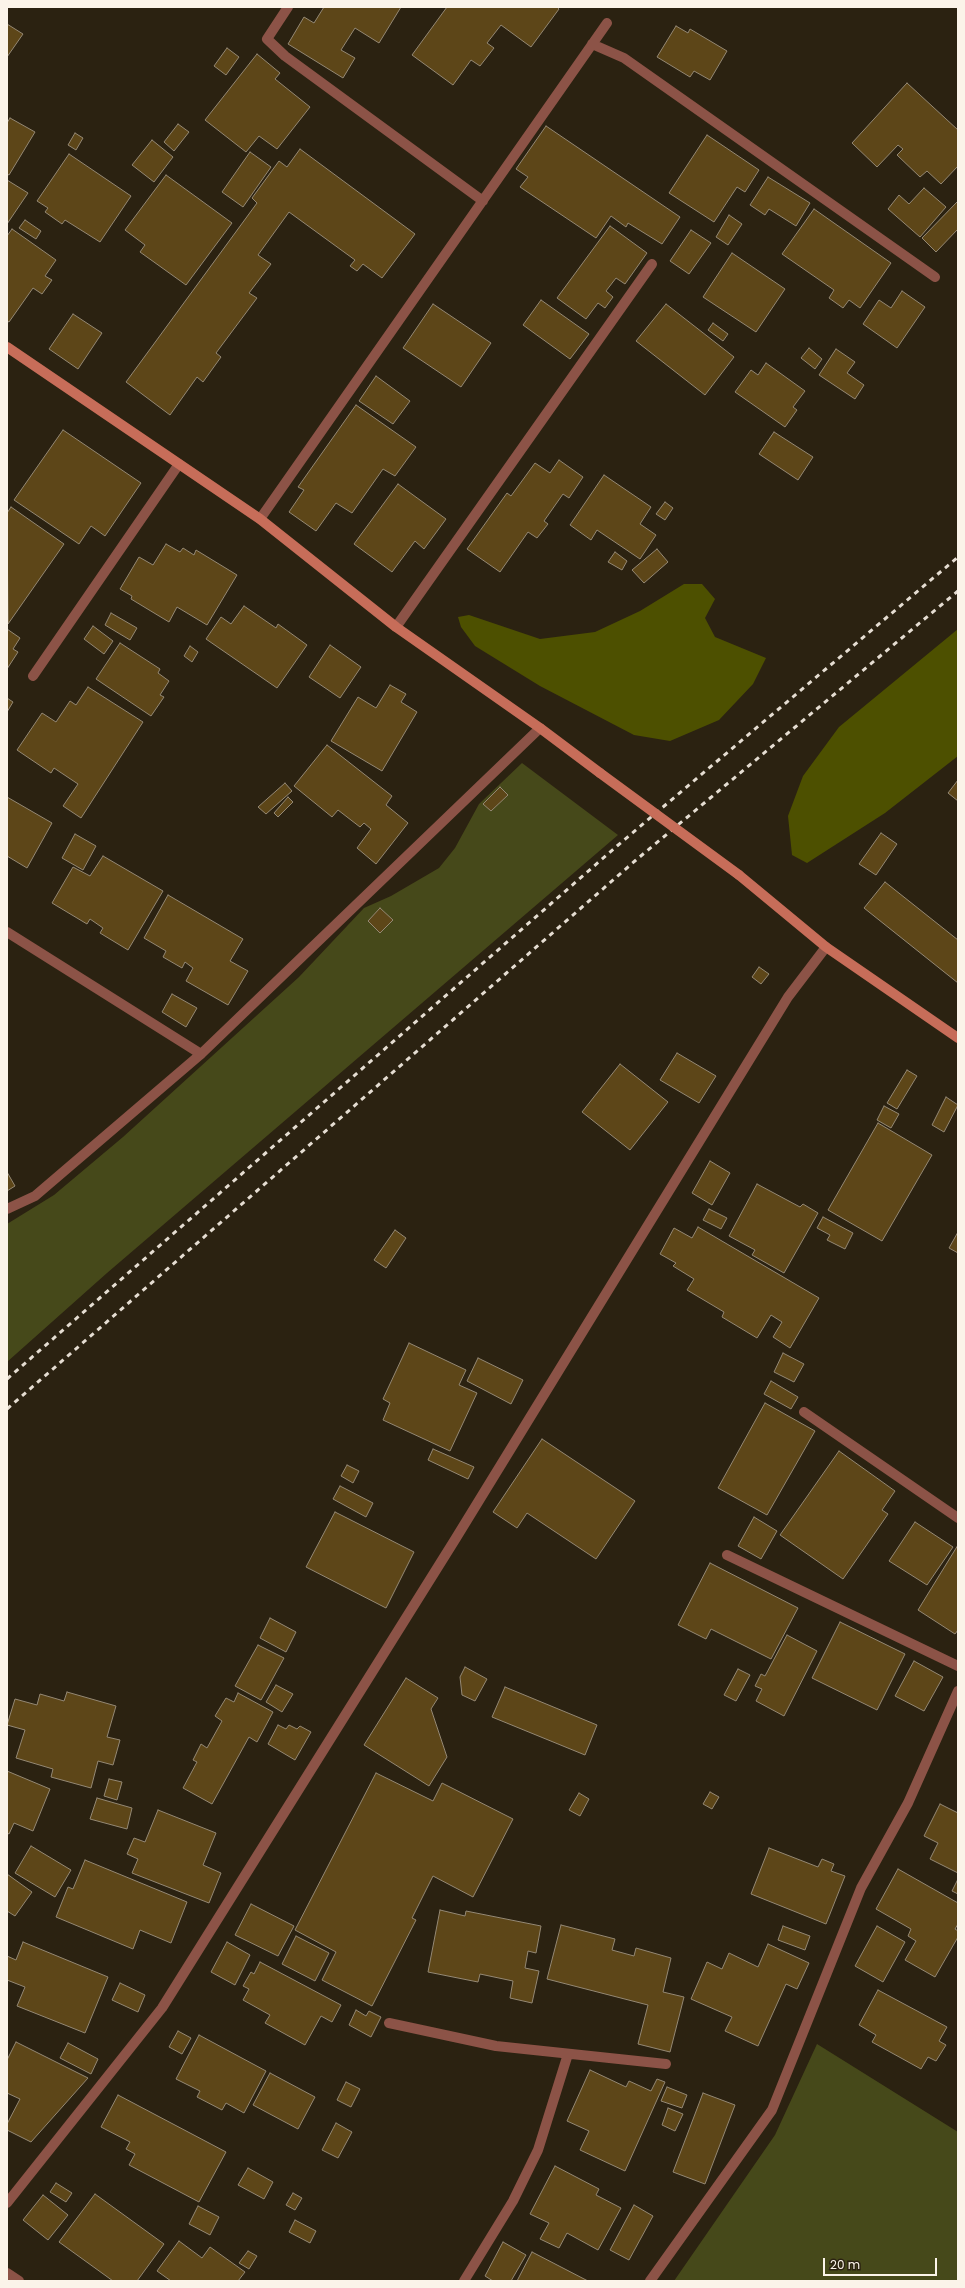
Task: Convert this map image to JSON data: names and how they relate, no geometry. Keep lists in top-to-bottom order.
{
  "scale_bar": "20 m"
}
